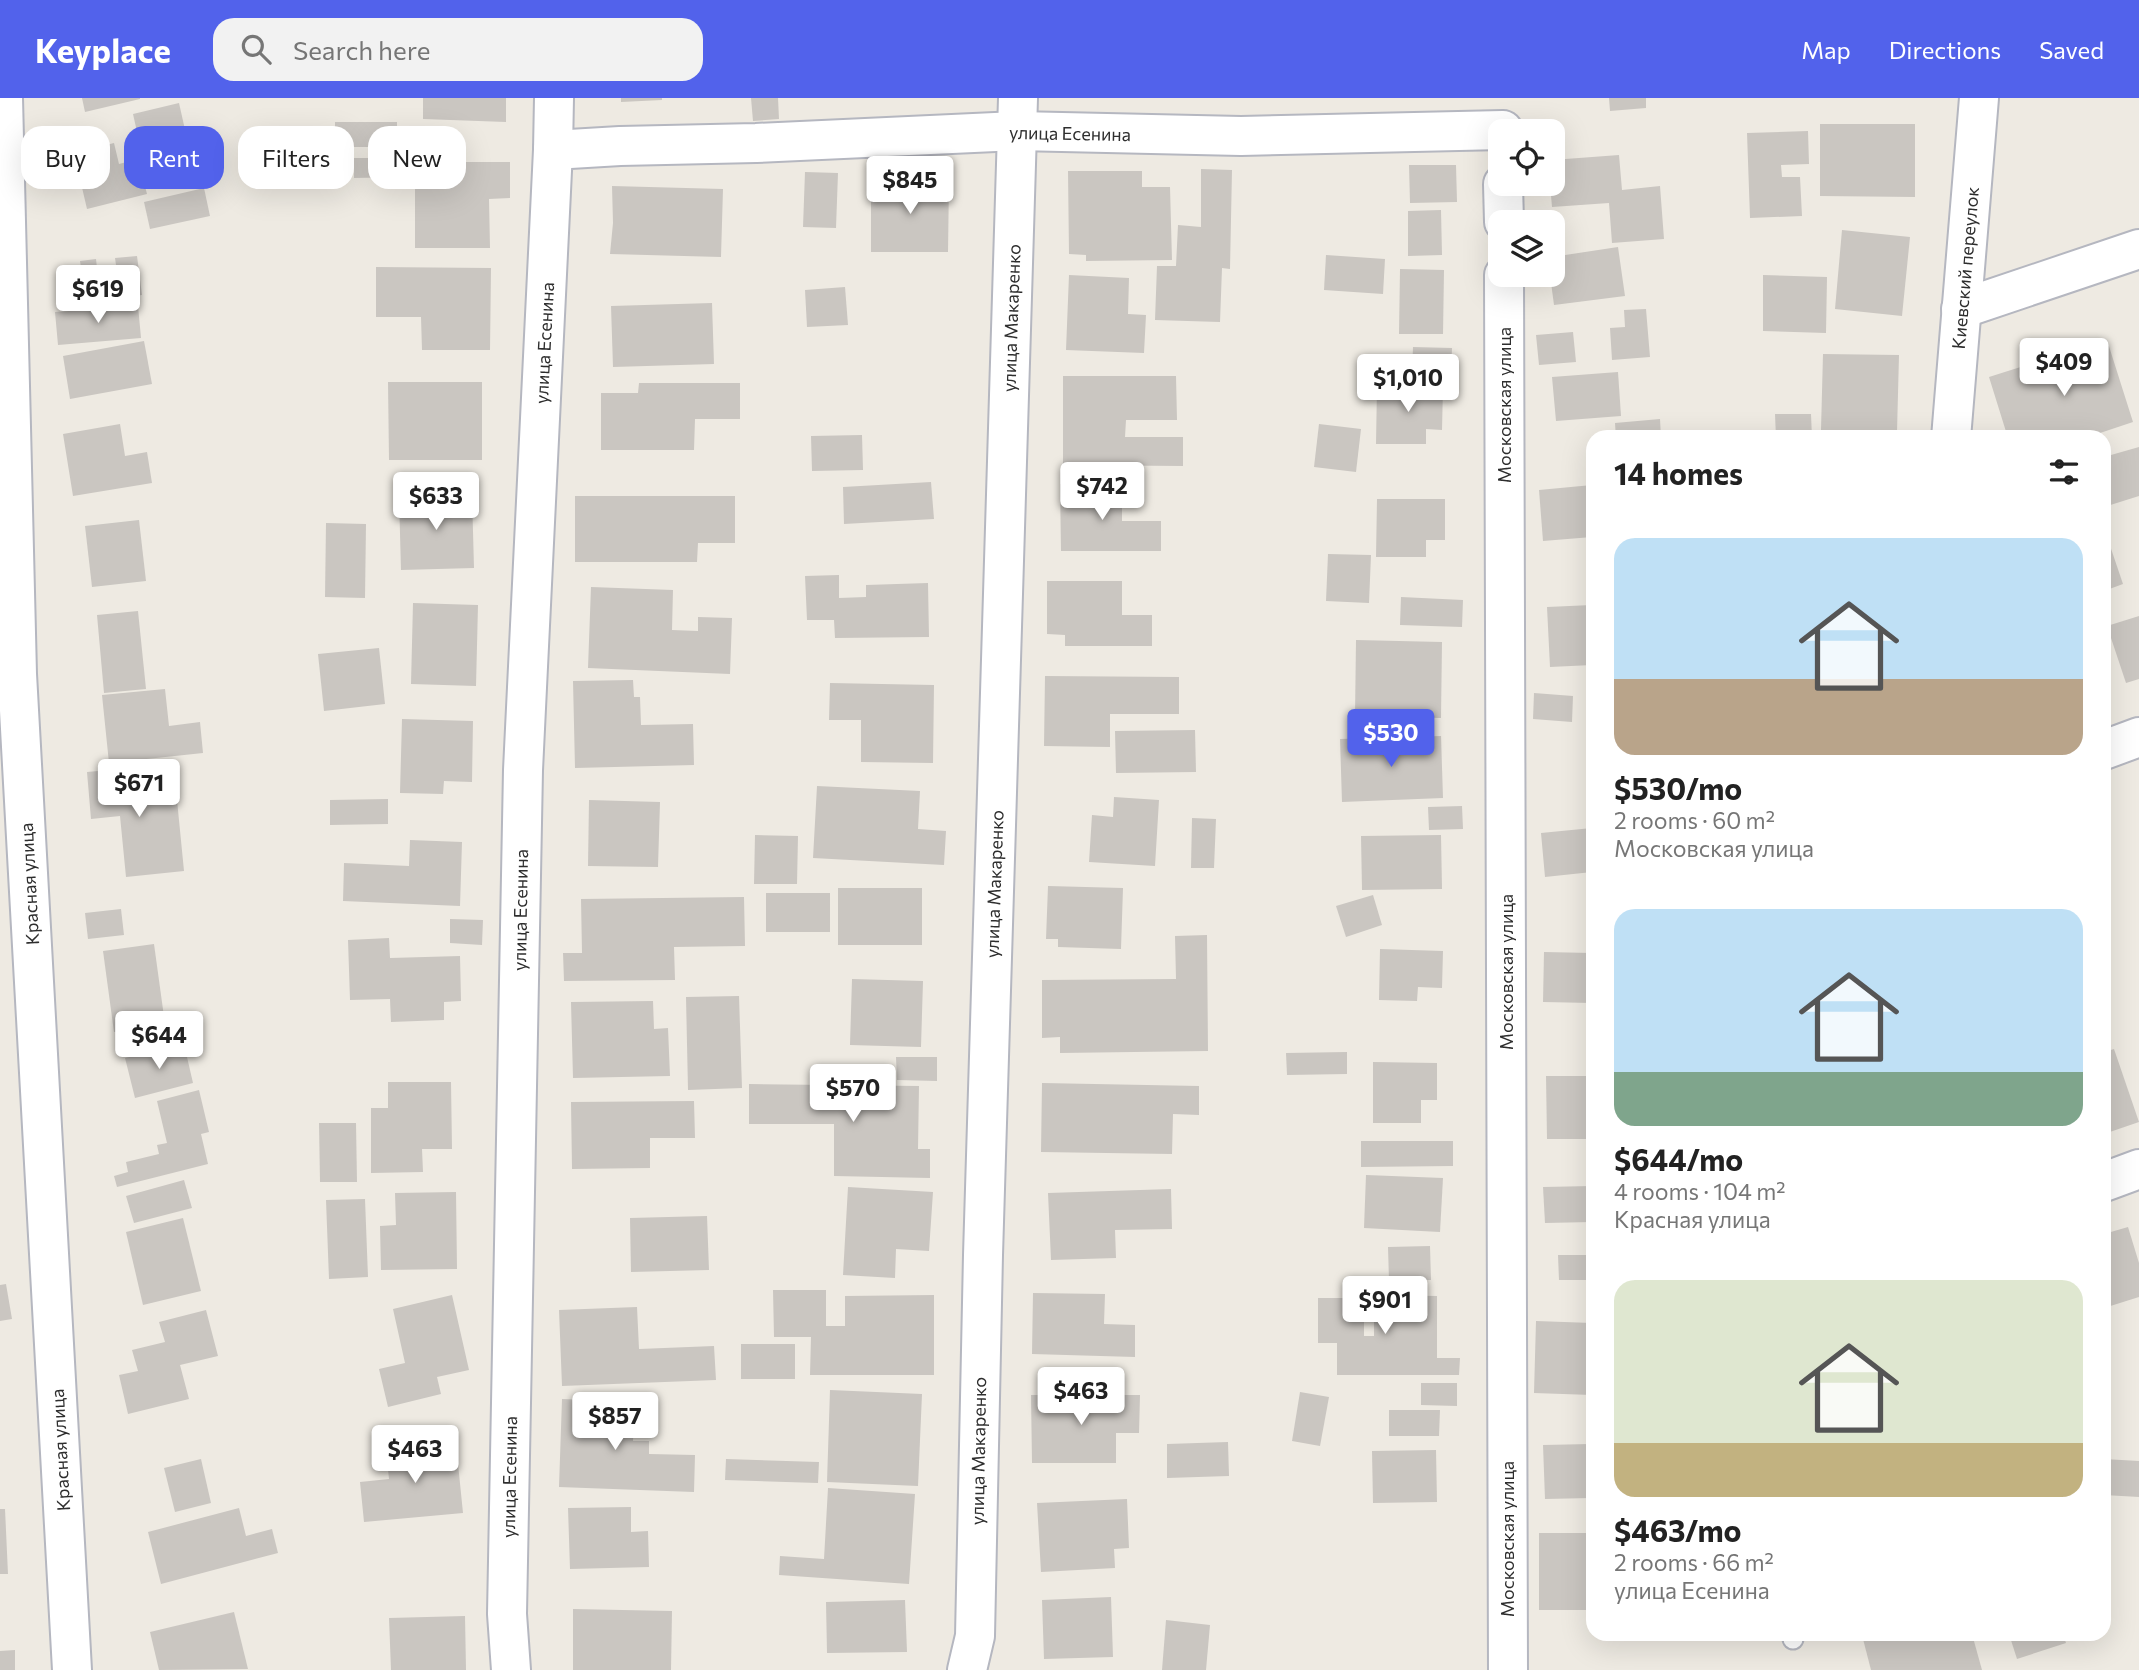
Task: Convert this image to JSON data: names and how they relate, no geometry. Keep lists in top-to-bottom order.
{
  "streets": {
    "street": [
      "улица Есенина",
      "Киевский переулок",
      "улица Макаренко",
      "Московская улица",
      "Красная улица"
    ]
  },
  "crossings": [
    ["улица Есенина", "улица Макаренко"]
  ],
  "page": {
    "header": "Keyplace",
    "search": "Search here",
    "nav": ["Map", "Directions", "Saved"],
    "chip": [
      "Buy",
      "Rent",
      "Filters",
      "New"
    ],
    "price": [
      "$845",
      "$619",
      "$409",
      "$1,010",
      "$742",
      "$633",
      "$530",
      "$671",
      "$644",
      "$570",
      "$901",
      "$463",
      "$857",
      "$463"
    ],
    "heading": "14 homes",
    "list": [
      {
        "name": "$530/mo",
        "note": "2 rooms · 60 m² · Московская улица"
      },
      {
        "name": "$644/mo",
        "note": "4 rooms · 104 m² · Красная улица"
      },
      {
        "name": "$463/mo",
        "note": "2 rooms · 66 m² · улица Есенина"
      }
    ]
  }
}
